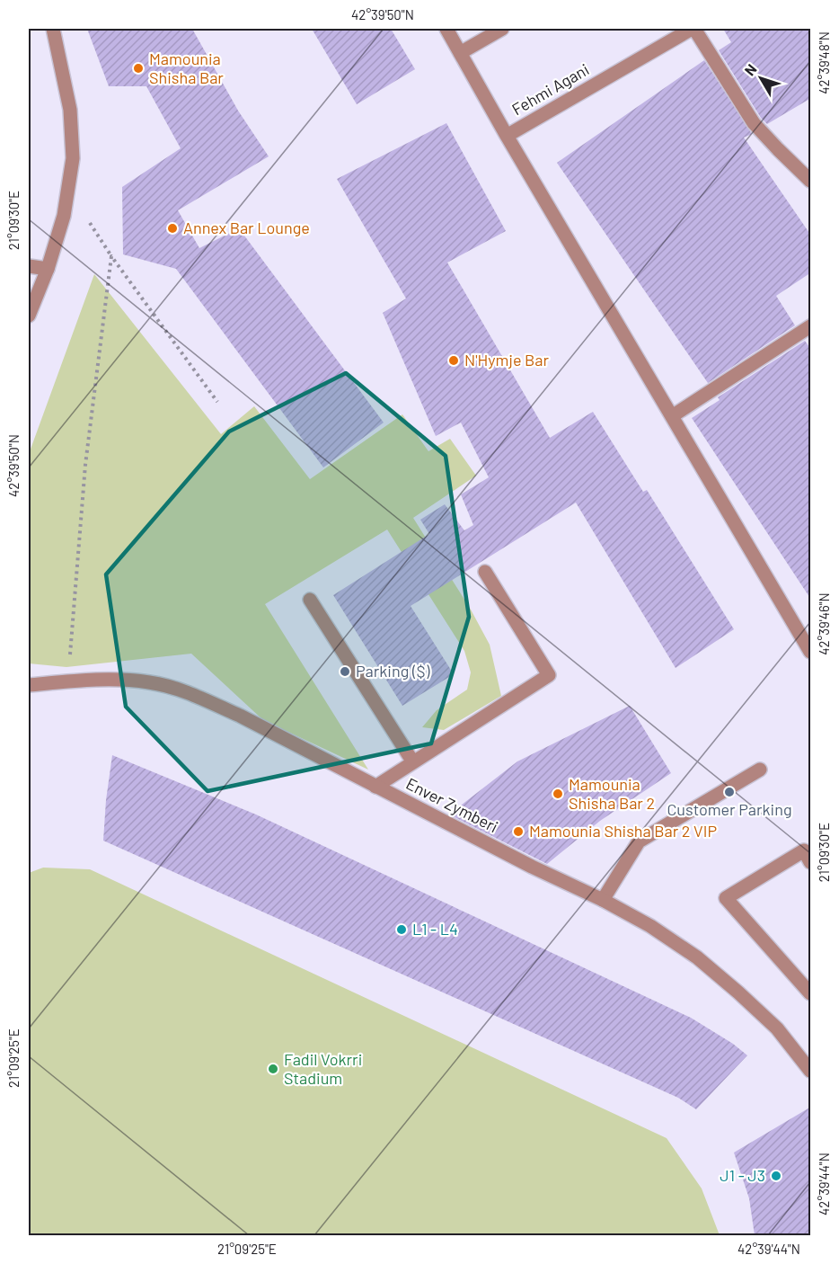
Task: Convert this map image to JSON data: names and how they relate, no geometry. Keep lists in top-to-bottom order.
{
  "streets": {
    "street": ["Fehmi Agani", "Enver Zymberi"]
  },
  "places": [
    "Mamounia Shisha Bar",
    "Annex Bar Lounge",
    "N'Hymje Bar",
    "Parking ($)",
    "Customer Parking",
    "Mamounia Shisha Bar 2",
    "Mamounia Shisha Bar 2 VIP",
    "L1 - L4",
    "Fadil Vokrri Stadium",
    "J1 - J3"
  ],
  "north": "top left",
  "coordinates": [
    "42°39'50\"N",
    "42°39'48\"N",
    "21°09'30\"E",
    "42°39'46\"N",
    "21°09'25\"E",
    "42°39'44\"N"
  ]
}
